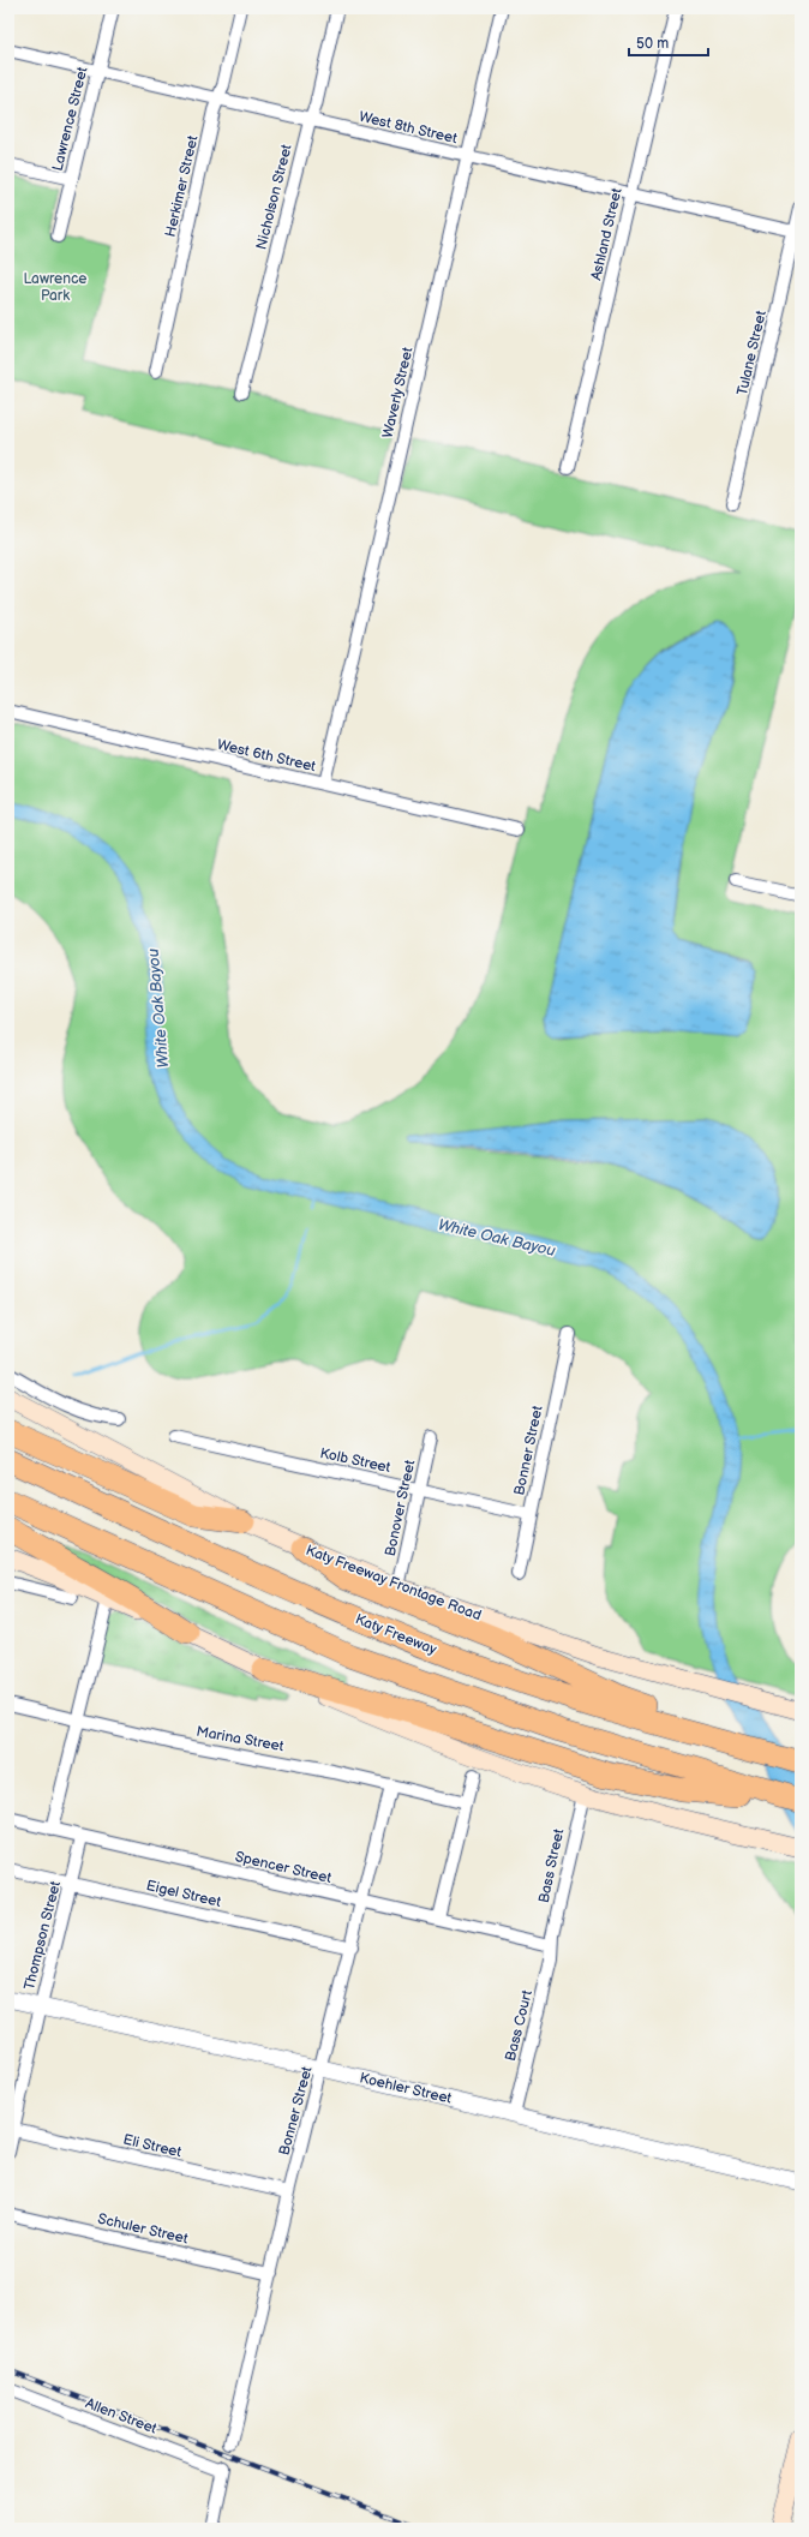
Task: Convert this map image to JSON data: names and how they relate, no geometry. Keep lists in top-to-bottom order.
{
  "streets": {
    "highway": ["Katy Freeway"],
    "main road": ["Katy Freeway Frontage Road"],
    "street": [
      "Lawrence Street",
      "West 8th Street",
      "Herkimer Street",
      "Nicholson Street",
      "Ashland Street",
      "Tulane Street",
      "Waverly Street",
      "West 6th Street",
      "Bonner Street",
      "Kolb Street",
      "Bonover Street",
      "Marina Street",
      "Bass Street",
      "Spencer Street",
      "Eigel Street",
      "Thompson Street",
      "Bass Court",
      "Koehler Street",
      "Eli Street",
      "Schuler Street",
      "Allen Street"
    ]
  },
  "crossings": [
    ["Lawrence Street", "West 8th Street"],
    ["West 8th Street", "Herkimer Street"],
    ["West 8th Street", "Nicholson Street"],
    ["West 8th Street", "Ashland Street"],
    ["West 8th Street", "Tulane Street"],
    ["West 8th Street", "Waverly Street"],
    ["Waverly Street", "West 6th Street"],
    ["Bonner Street", "Kolb Street"],
    ["Bonner Street", "Marina Street"],
    ["Bonner Street", "Spencer Street"],
    ["Bonner Street", "Eigel Street"],
    ["Bonner Street", "Koehler Street"],
    ["Bonner Street", "Eli Street"],
    ["Bonner Street", "Schuler Street"],
    ["Kolb Street", "Bonover Street"],
    ["Bonover Street", "Katy Freeway Frontage Road"],
    ["Bass Street", "Spencer Street"],
    ["Bass Street", "Bass Court"],
    ["Spencer Street", "Thompson Street"],
    ["Spencer Street", "Bass Court"],
    ["Eigel Street", "Thompson Street"],
    ["Thompson Street", "Koehler Street"],
    ["Thompson Street", "Eli Street"],
    ["Bass Court", "Koehler Street"]
  ],
  "water": ["White Oak Bayou"],
  "parks": ["Lawrence Park"],
  "scale_bar": "50 m"
}
